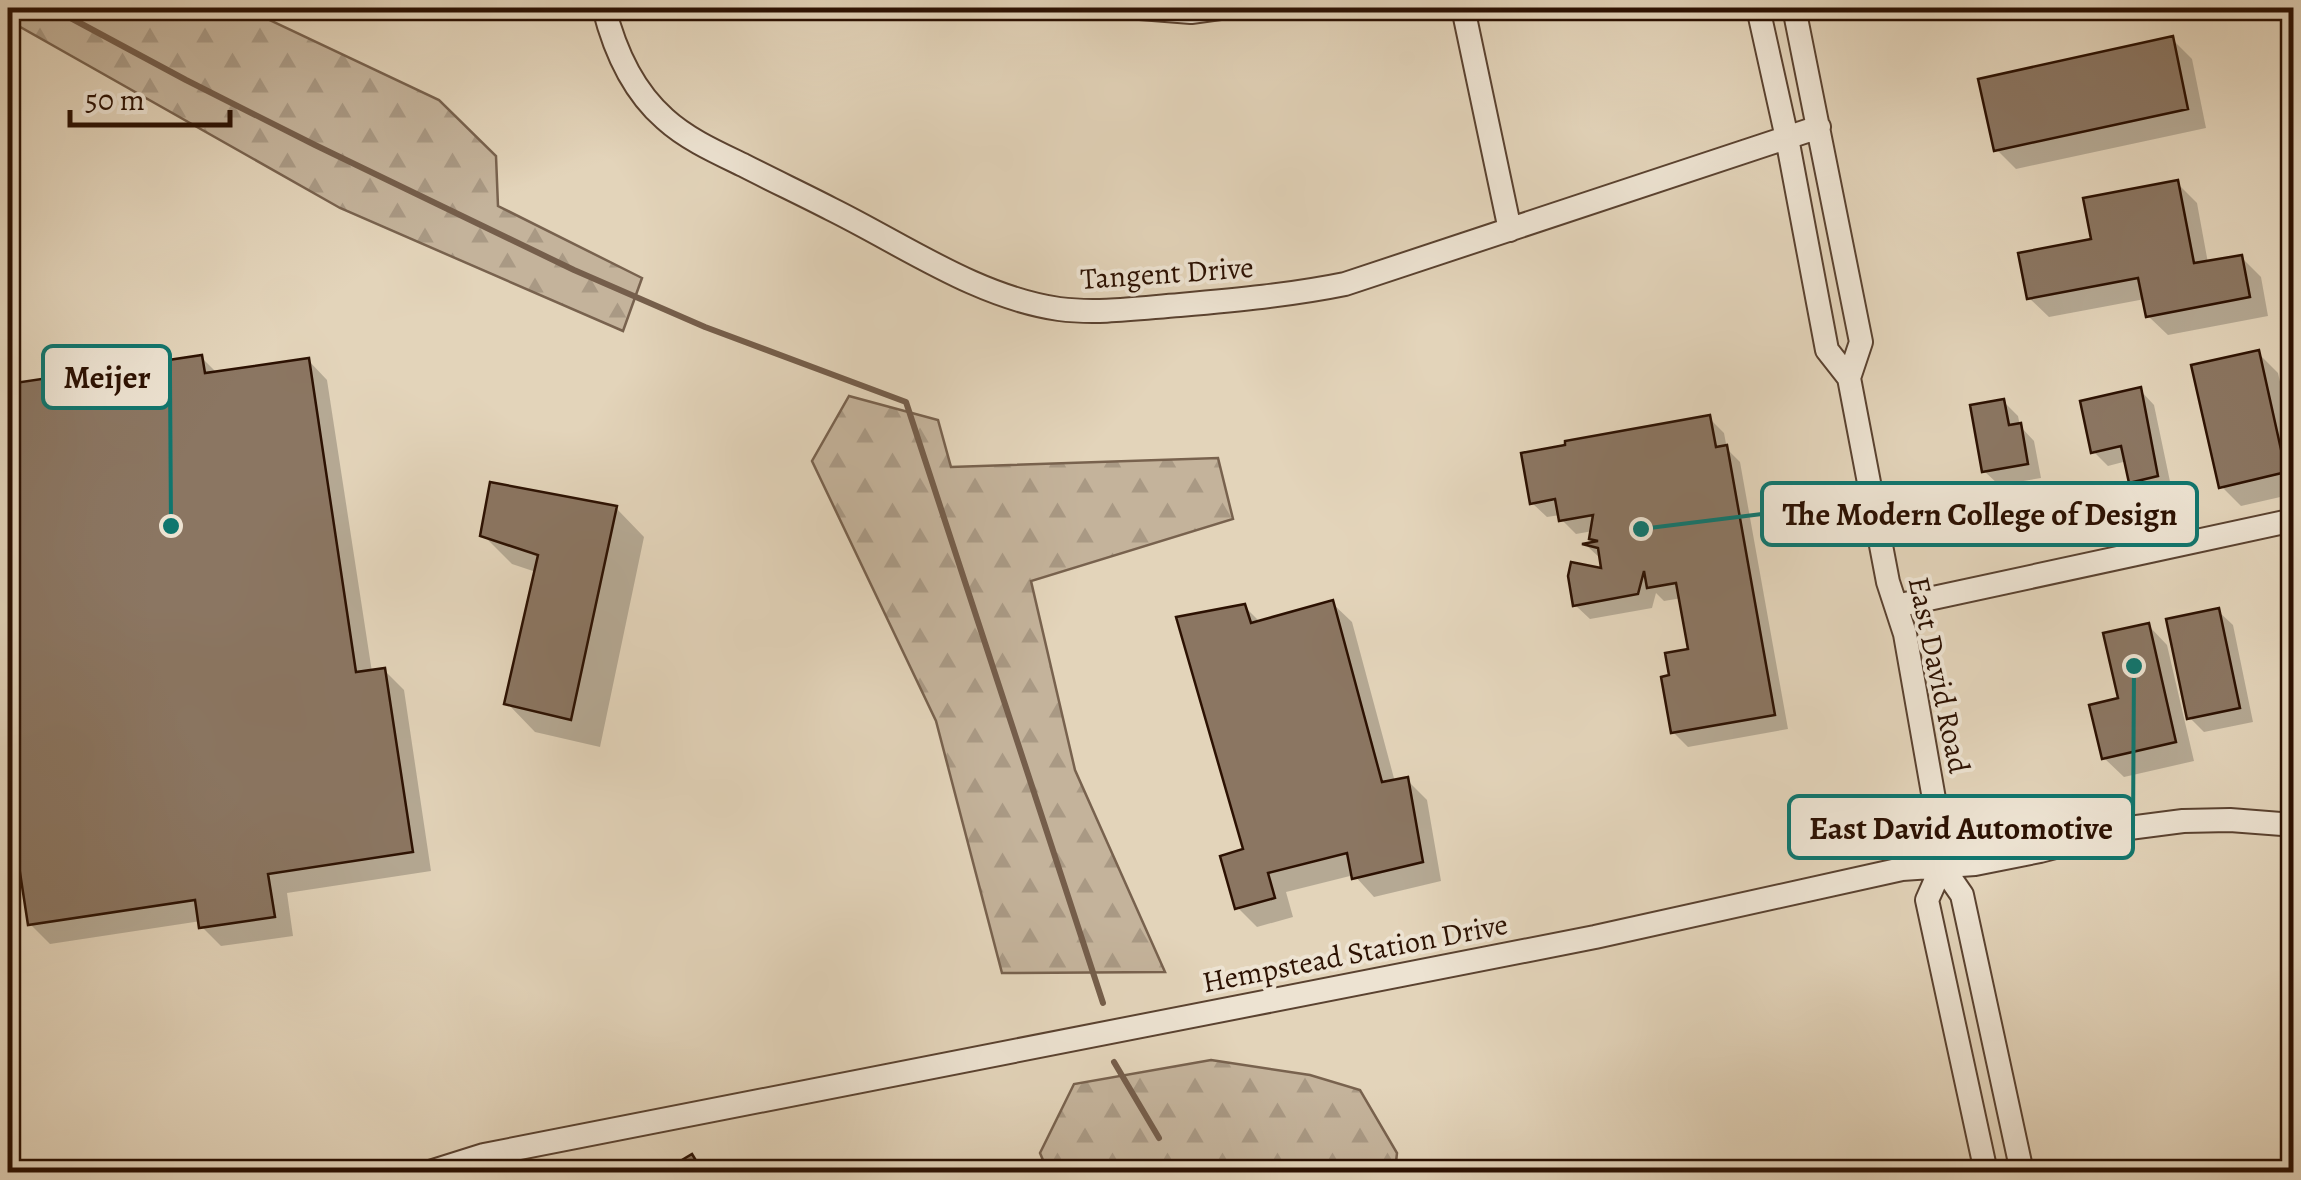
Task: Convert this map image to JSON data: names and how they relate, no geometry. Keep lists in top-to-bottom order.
{
  "streets": {
    "street": ["Tangent Drive", "East David Road", "Hempstead Station Drive"]
  },
  "crossings": [
    ["Tangent Drive", "East David Road"],
    ["East David Road", "Hempstead Station Drive"]
  ],
  "places": ["Meijer", "The Modern College of Design", "East David Automotive"],
  "scale_bar": "50 m"
}
